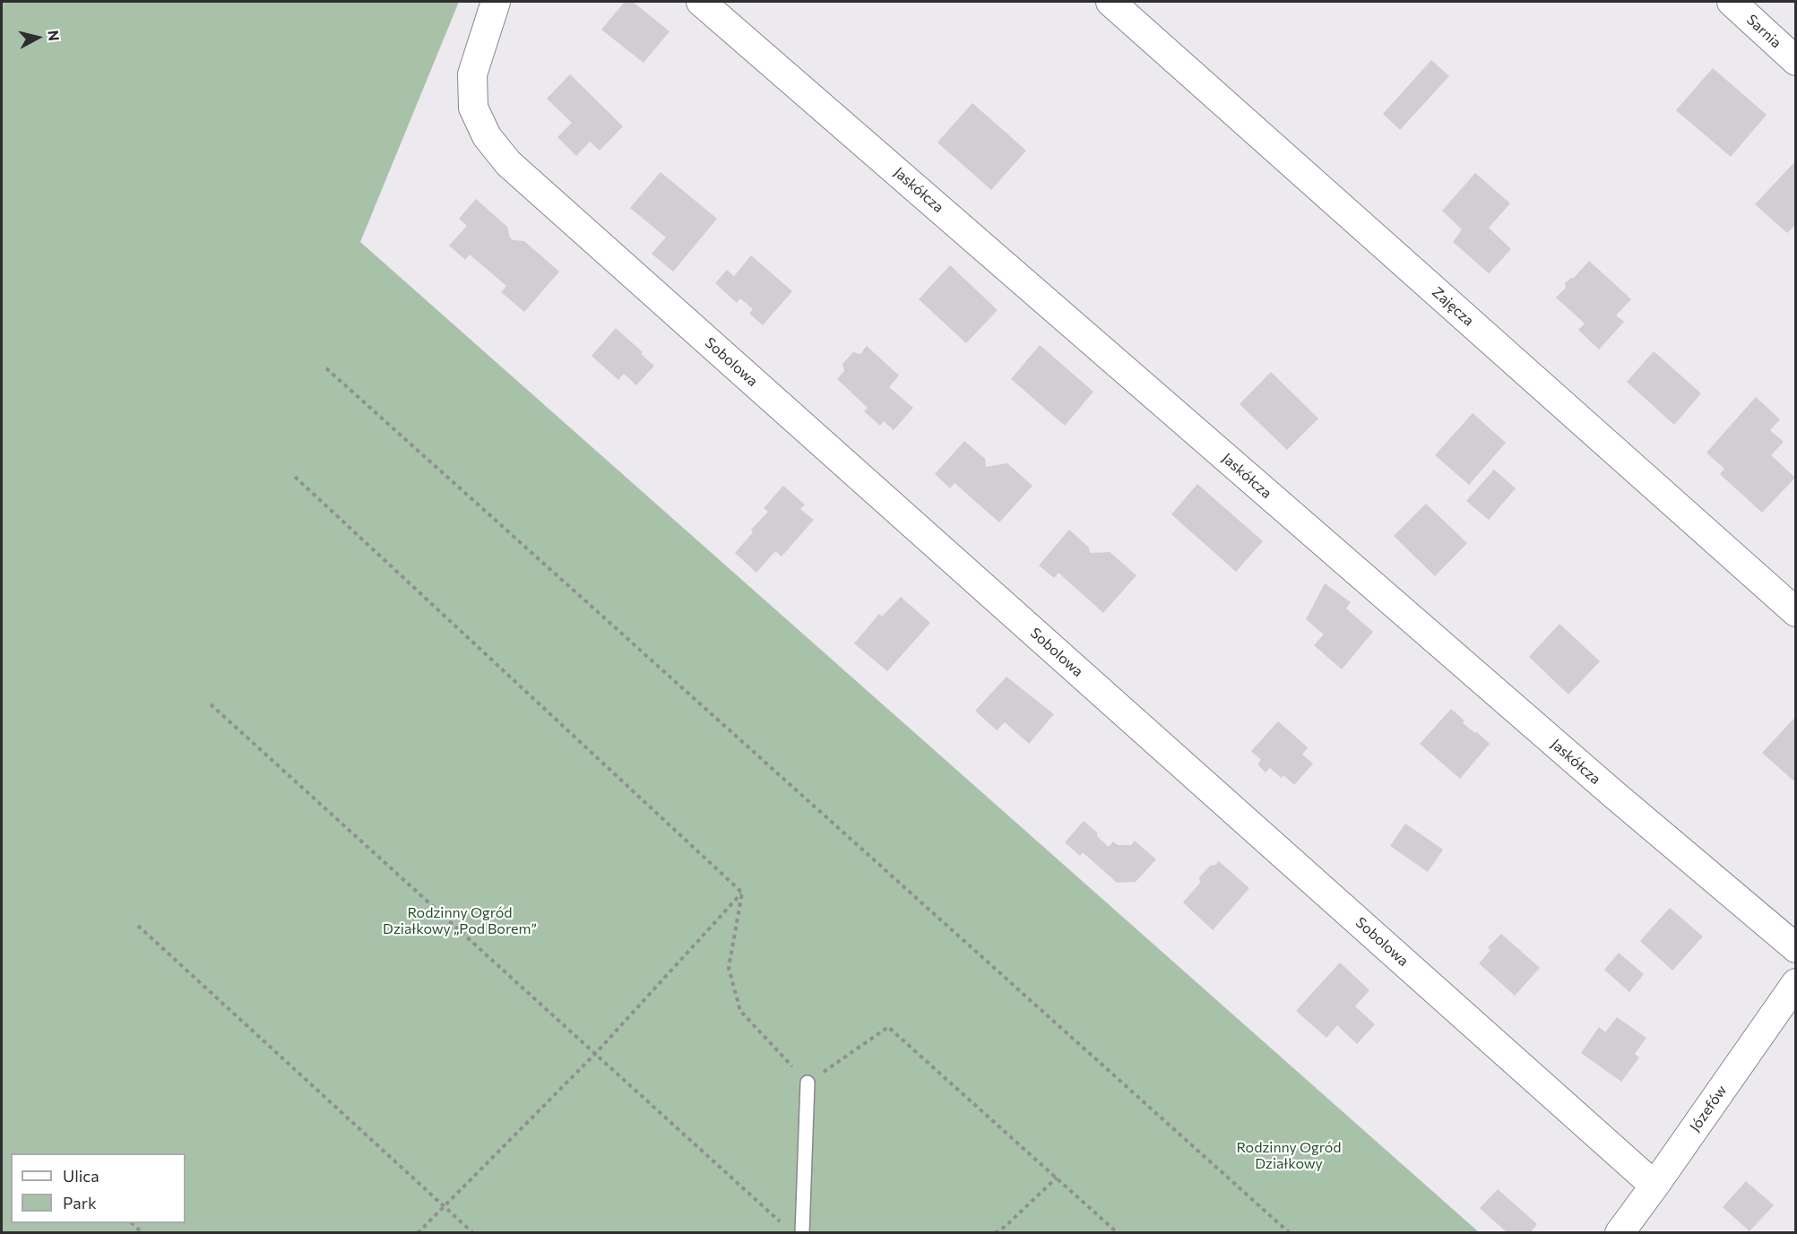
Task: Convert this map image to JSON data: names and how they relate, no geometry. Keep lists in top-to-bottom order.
{
  "streets": {
    "street": [
      "Sarnia",
      "Jaskółcza",
      "Zajęcza",
      "Sobolowa",
      "Józefów"
    ]
  },
  "crossings": [
    ["Sobolowa", "Józefów"]
  ],
  "parks": ["Rodzinny Ogród Działkowy „Pod Borem”", "Rodzinny Ogród Działkowy"],
  "legend": ["Ulica", "Park"],
  "north": "right"
}
